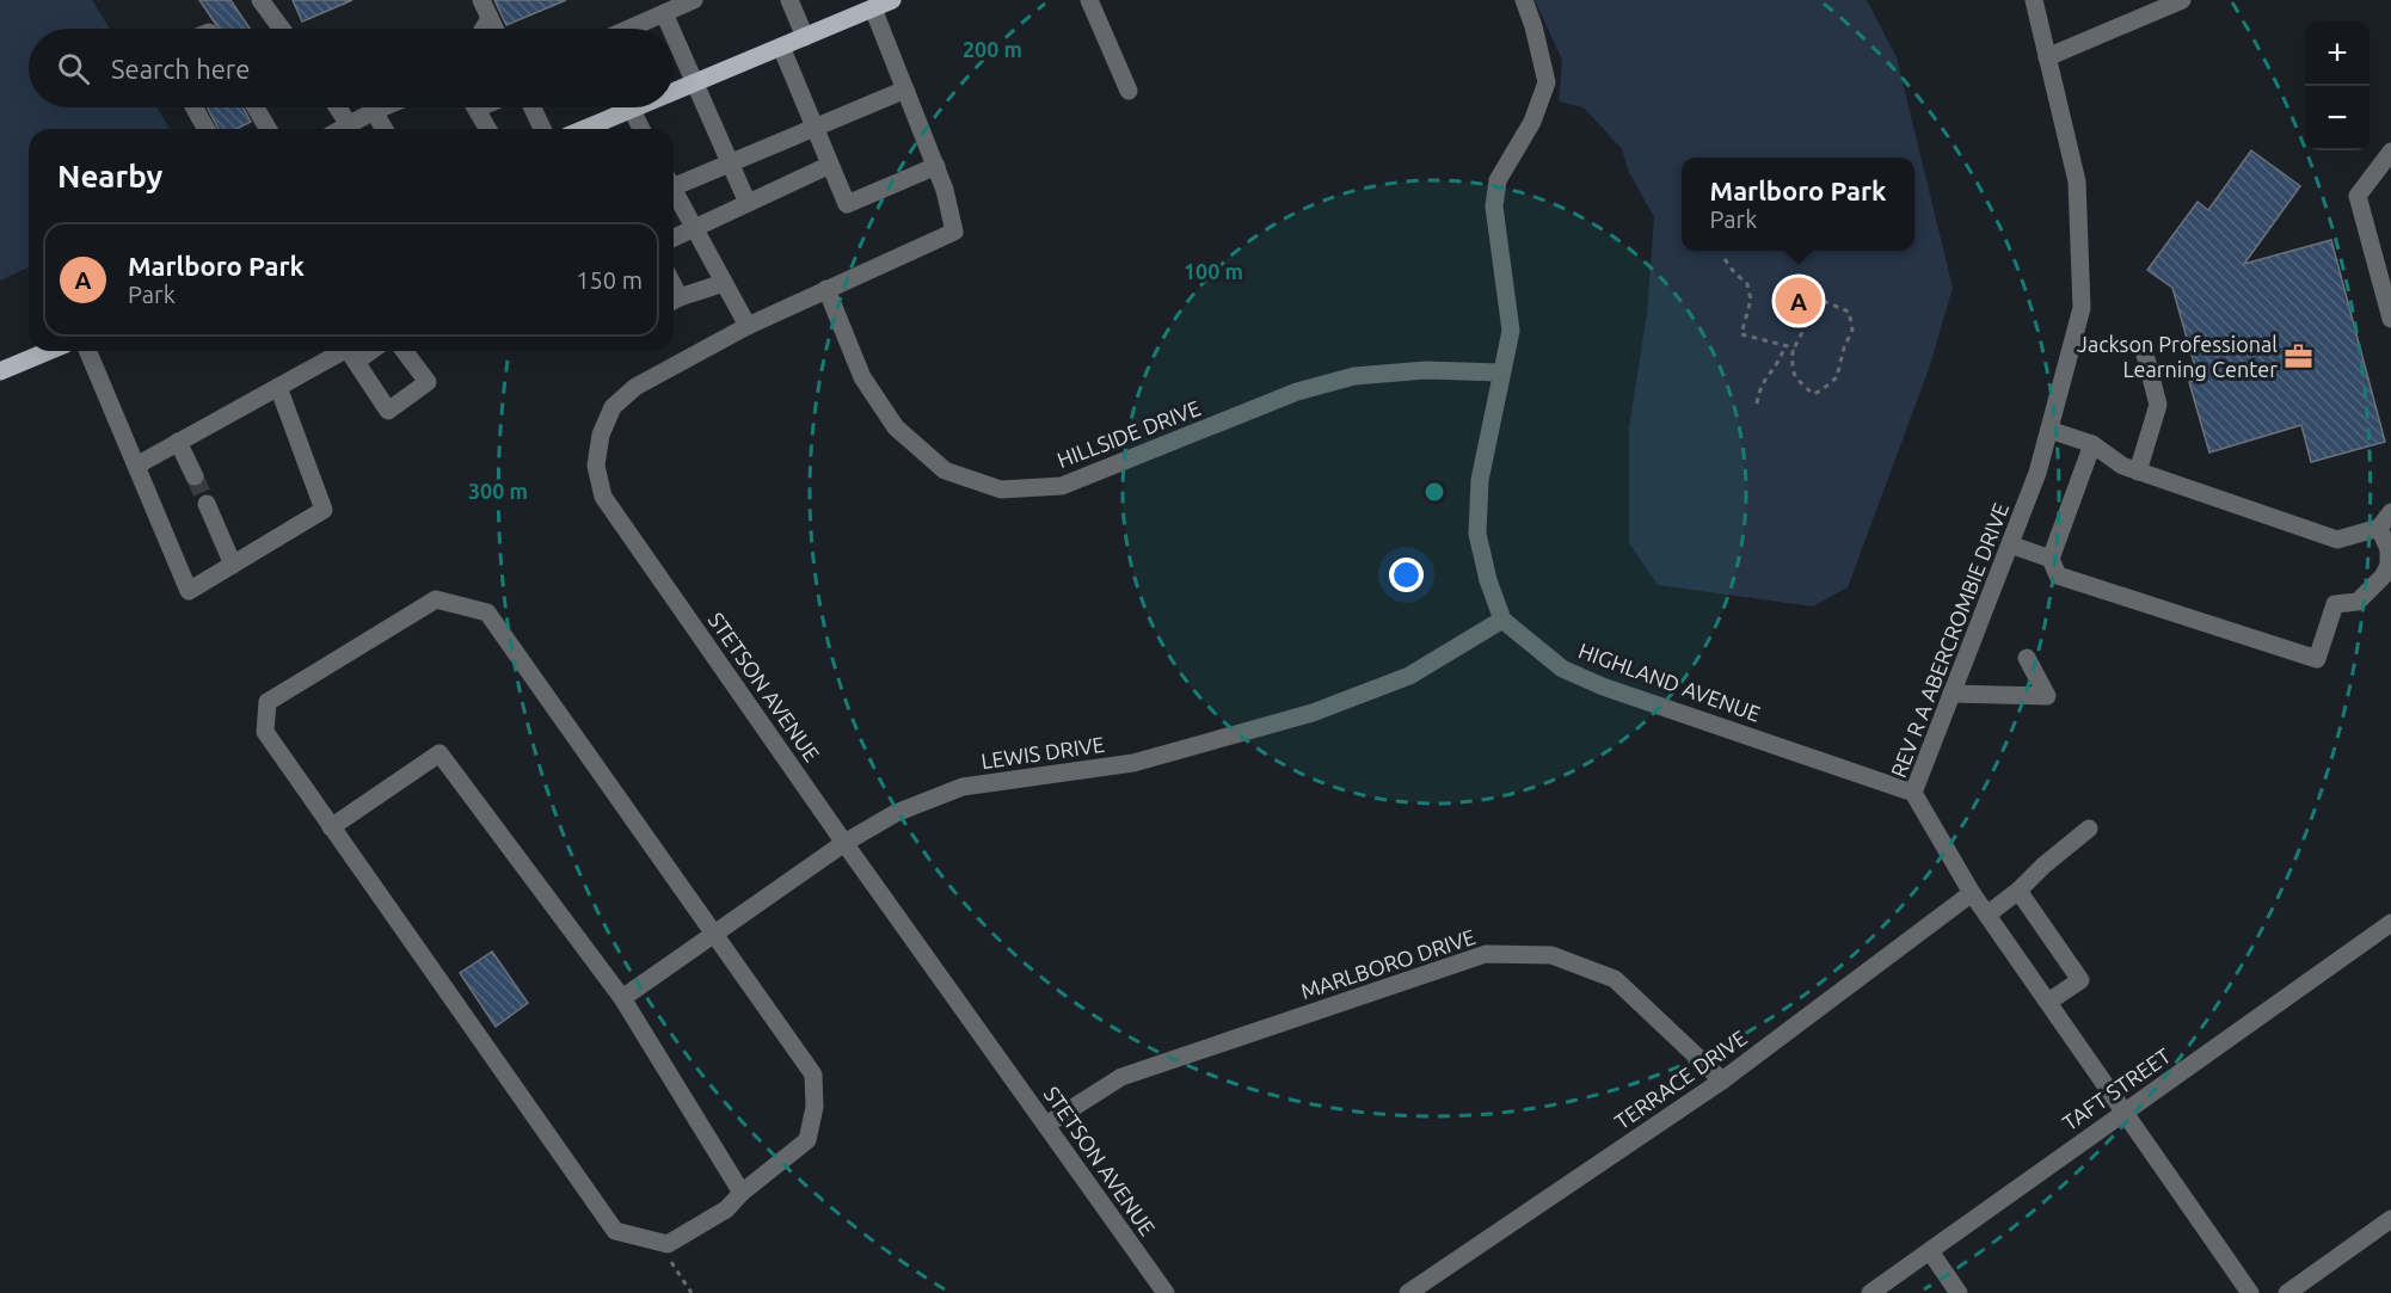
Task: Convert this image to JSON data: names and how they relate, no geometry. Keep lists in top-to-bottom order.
{
  "streets": {
    "street": [
      "HILLSIDE DRIVE",
      "REV R A ABERCROMBIE DRIVE",
      "HIGHLAND AVENUE",
      "STETSON AVENUE",
      "LEWIS DRIVE",
      "MARLBORO DRIVE",
      "TERRACE DRIVE",
      "TAFT STREET"
    ]
  },
  "crossings": [
    ["HILLSIDE DRIVE", "STETSON AVENUE"],
    ["REV R A ABERCROMBIE DRIVE", "HIGHLAND AVENUE"],
    ["REV R A ABERCROMBIE DRIVE", "TERRACE DRIVE"],
    ["REV R A ABERCROMBIE DRIVE", "TAFT STREET"],
    ["HIGHLAND AVENUE", "LEWIS DRIVE"],
    ["STETSON AVENUE", "LEWIS DRIVE"],
    ["STETSON AVENUE", "MARLBORO DRIVE"],
    ["MARLBORO DRIVE", "TERRACE DRIVE"]
  ],
  "places": {
    "office": ["Jackson Professional Learning Center"]
  },
  "page": {
    "map_buttons": ["+", "−"],
    "search": "Search here",
    "heading": "Nearby",
    "popup": ["Marlboro Park", "Park"],
    "list": [
      {
        "mark": "A",
        "name": "Marlboro Park",
        "note": "Park",
        "value": "150 m"
      }
    ],
    "pins": "A"
  },
  "rings": ["200 m", "100 m", "300 m"]
}
